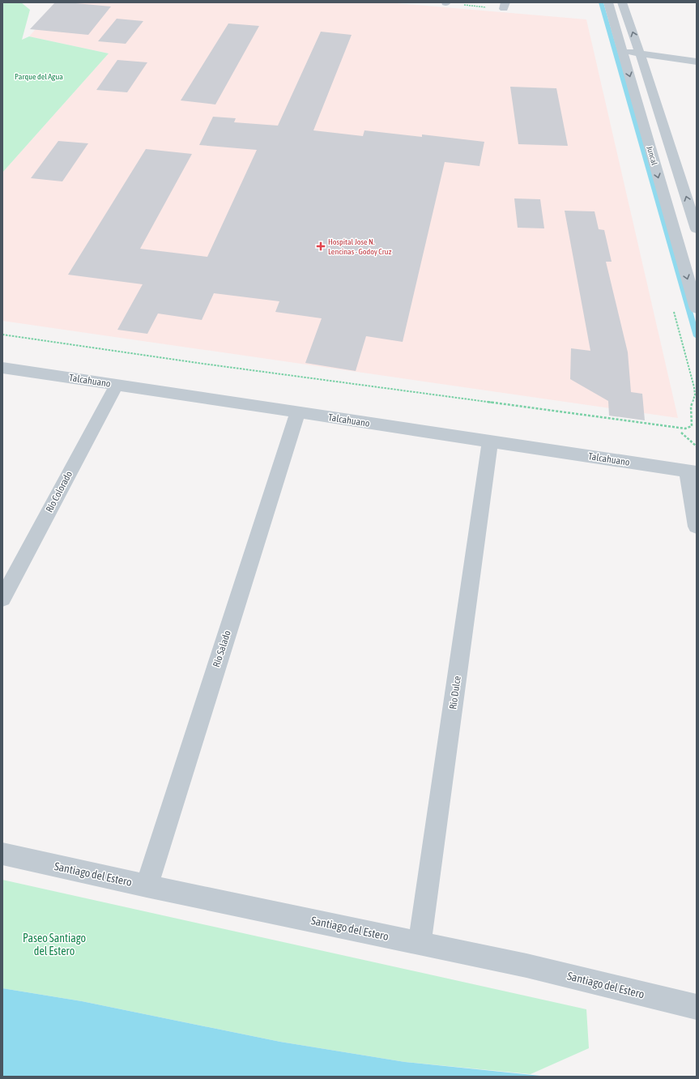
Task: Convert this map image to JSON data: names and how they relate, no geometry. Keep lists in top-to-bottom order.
{
  "streets": {
    "street": [
      "Juncal",
      "Talcahuano",
      "Río Colorado",
      "Río Salado",
      "Río Dulce",
      "Santiago del Estero"
    ]
  },
  "crossings": [
    ["Talcahuano", "Río Colorado"],
    ["Talcahuano", "Río Salado"],
    ["Talcahuano", "Río Dulce"],
    ["Río Salado", "Santiago del Estero"],
    ["Río Dulce", "Santiago del Estero"]
  ],
  "parks": ["Parque del Agua", "Paseo Santiago del Estero"],
  "places": {
    "health": ["Hospital Jose N. Lencinas - Godoy Cruz"]
  }
}
